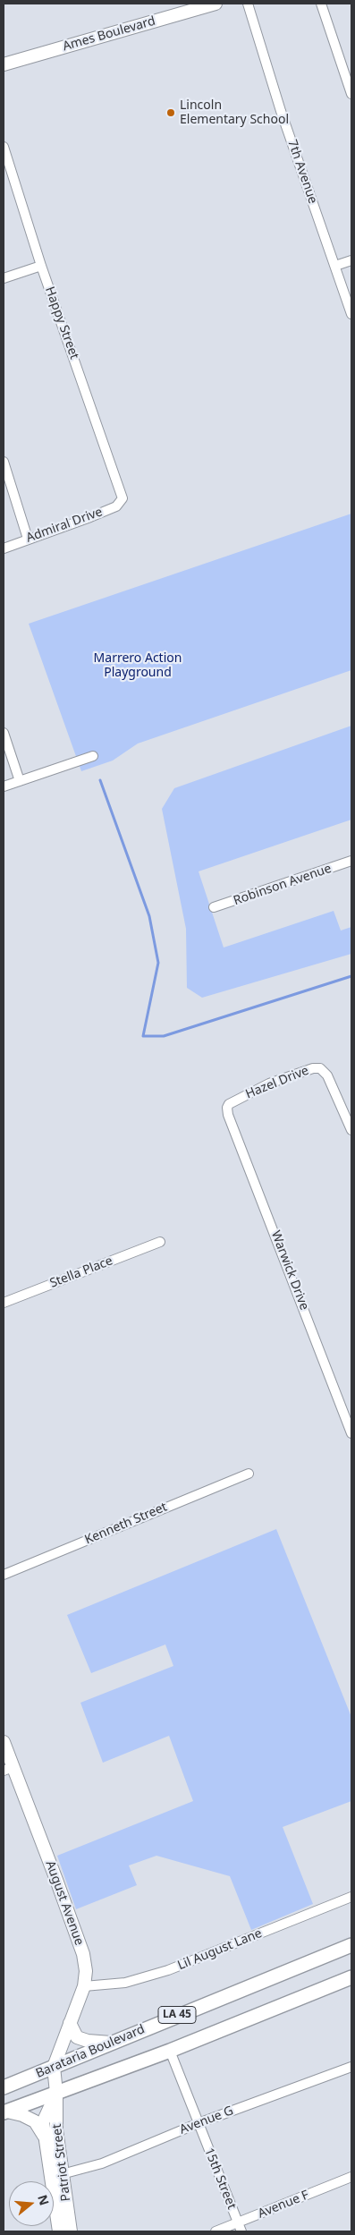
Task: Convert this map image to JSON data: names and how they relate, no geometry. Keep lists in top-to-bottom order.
{
  "streets": {
    "main road": ["LA 45", "Barataria Boulevard"],
    "street": [
      "Ames Boulevard",
      "7th Avenue",
      "Happy Street",
      "Admiral Drive",
      "Robinson Avenue",
      "Hazel Drive",
      "Warwick Drive",
      "Stella Place",
      "Kenneth Street",
      "August Avenue",
      "Lil August Lane",
      "Avenue G",
      "Patriot Street",
      "15th Street",
      "Avenue F"
    ]
  },
  "crossings": [
    ["Happy Street", "Admiral Drive"],
    ["Hazel Drive", "Warwick Drive"],
    ["August Avenue", "Lil August Lane"],
    ["August Avenue", "Barataria Boulevard"],
    ["August Avenue", "Patriot Street"],
    ["Barataria Boulevard", "Patriot Street"],
    ["Barataria Boulevard", "15th Street"],
    ["Avenue G", "Patriot Street"],
    ["Avenue G", "15th Street"],
    ["15th Street", "Avenue F"]
  ],
  "parks": ["Marrero Action Playground"],
  "places": ["Lincoln Elementary School"],
  "north": "right"
}
